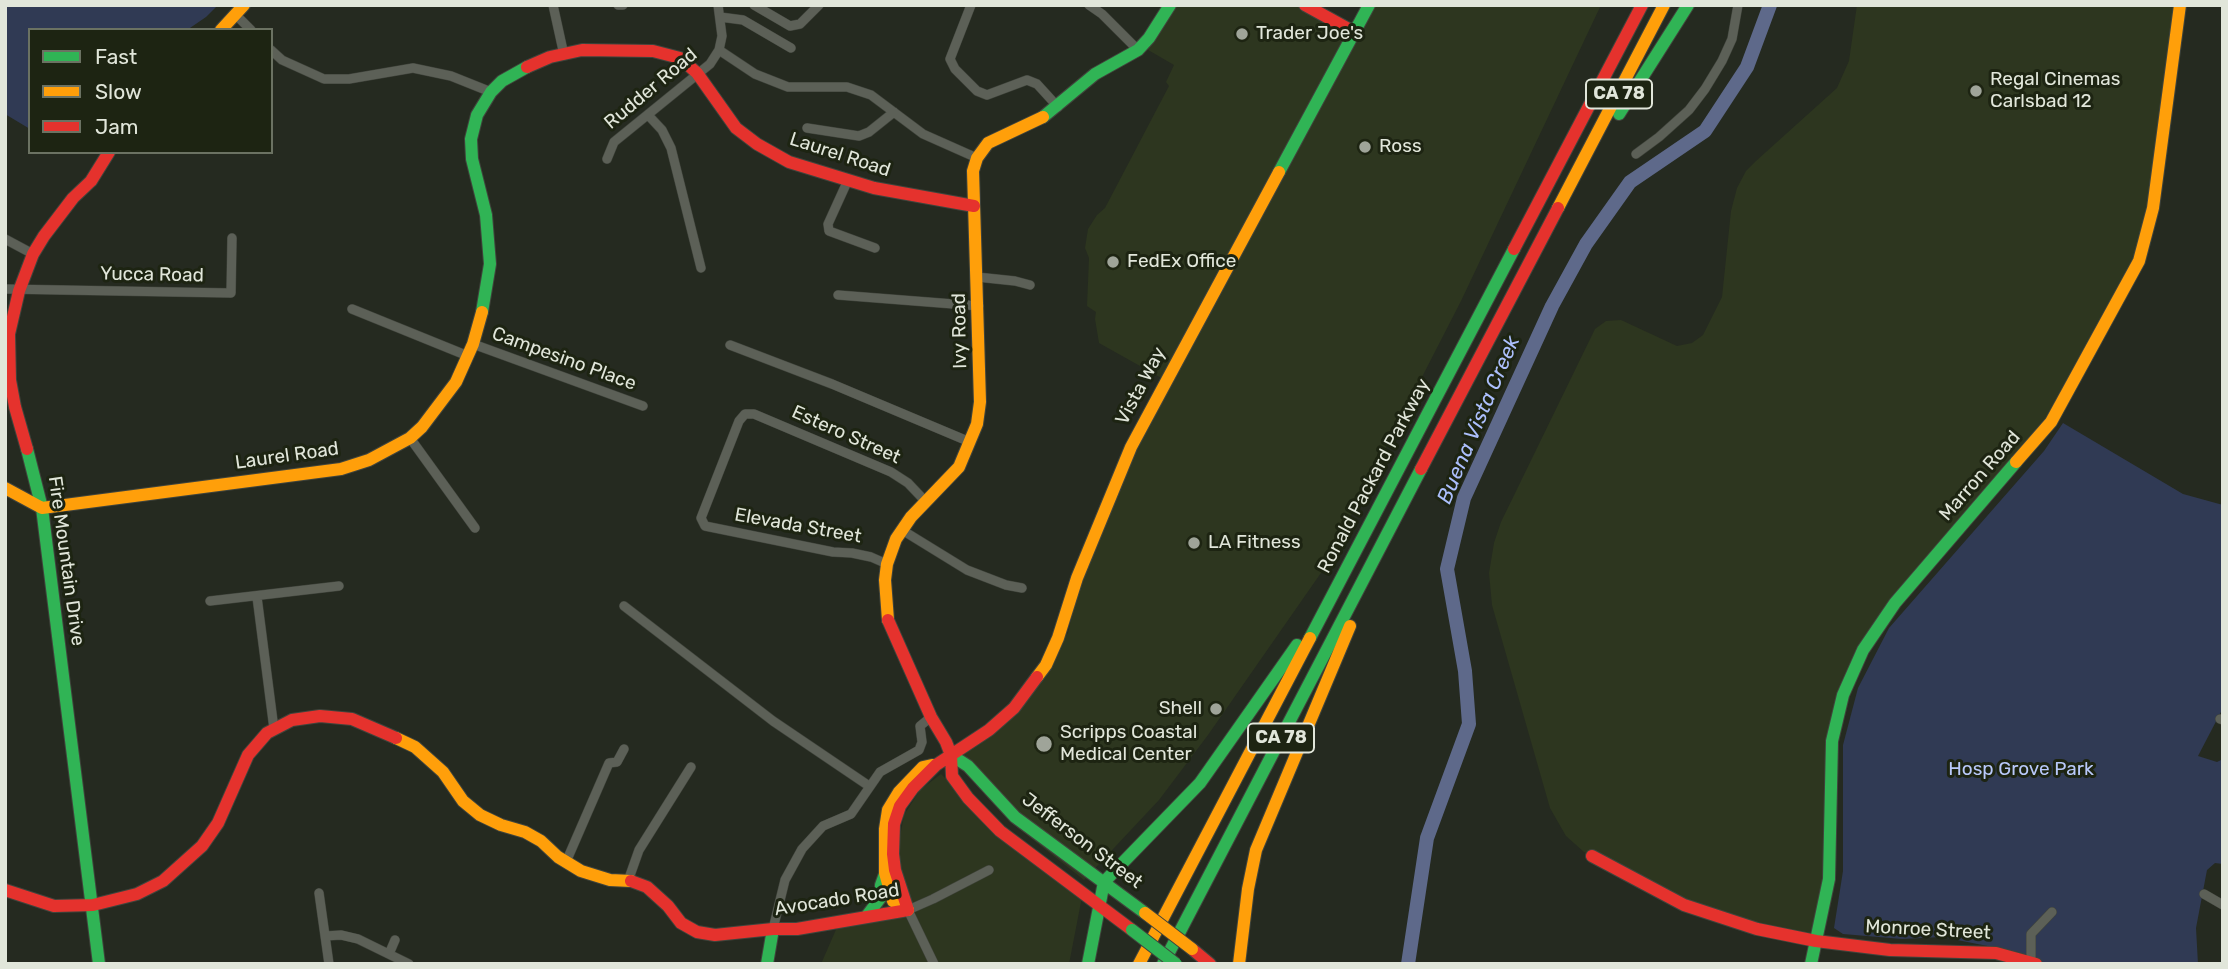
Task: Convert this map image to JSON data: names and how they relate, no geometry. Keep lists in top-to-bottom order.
{
  "streets": {
    "main road": [
      "CA 78",
      "Laurel Road",
      "Ivy Road",
      "Vista Way",
      "Ronald Packard Parkway",
      "Marron Road",
      "Fire Mountain Drive",
      "Jefferson Street",
      "Avocado Road",
      "Monroe Street"
    ],
    "street": [
      "Rudder Road",
      "Yucca Road",
      "Campesino Place",
      "Estero Street",
      "Elevada Street"
    ]
  },
  "crossings": [
    ["Rudder Road", "Laurel Road"],
    ["Laurel Road", "Ivy Road"],
    ["Laurel Road", "Campesino Place"],
    ["Laurel Road", "Fire Mountain Drive"],
    ["Yucca Road", "Fire Mountain Drive"],
    ["Ivy Road", "Vista Way"],
    ["Ivy Road", "Estero Street"],
    ["Ivy Road", "Elevada Street"],
    ["Ivy Road", "Jefferson Street"],
    ["Vista Way", "Jefferson Street"],
    ["Vista Way", "Avocado Road"],
    ["Estero Street", "Elevada Street"],
    ["Marron Road", "Monroe Street"],
    ["Fire Mountain Drive", "Avocado Road"]
  ],
  "water": ["Buena Vista Creek"],
  "parks": ["Hosp Grove Park"],
  "places": [
    "Trader Joe's",
    "Regal Cinemas Carlsbad 12",
    "Ross",
    "FedEx Office",
    "LA Fitness",
    "Shell",
    "Scripps Coastal Medical Center"
  ],
  "legend": ["Fast", "Slow", "Jam"]
}
